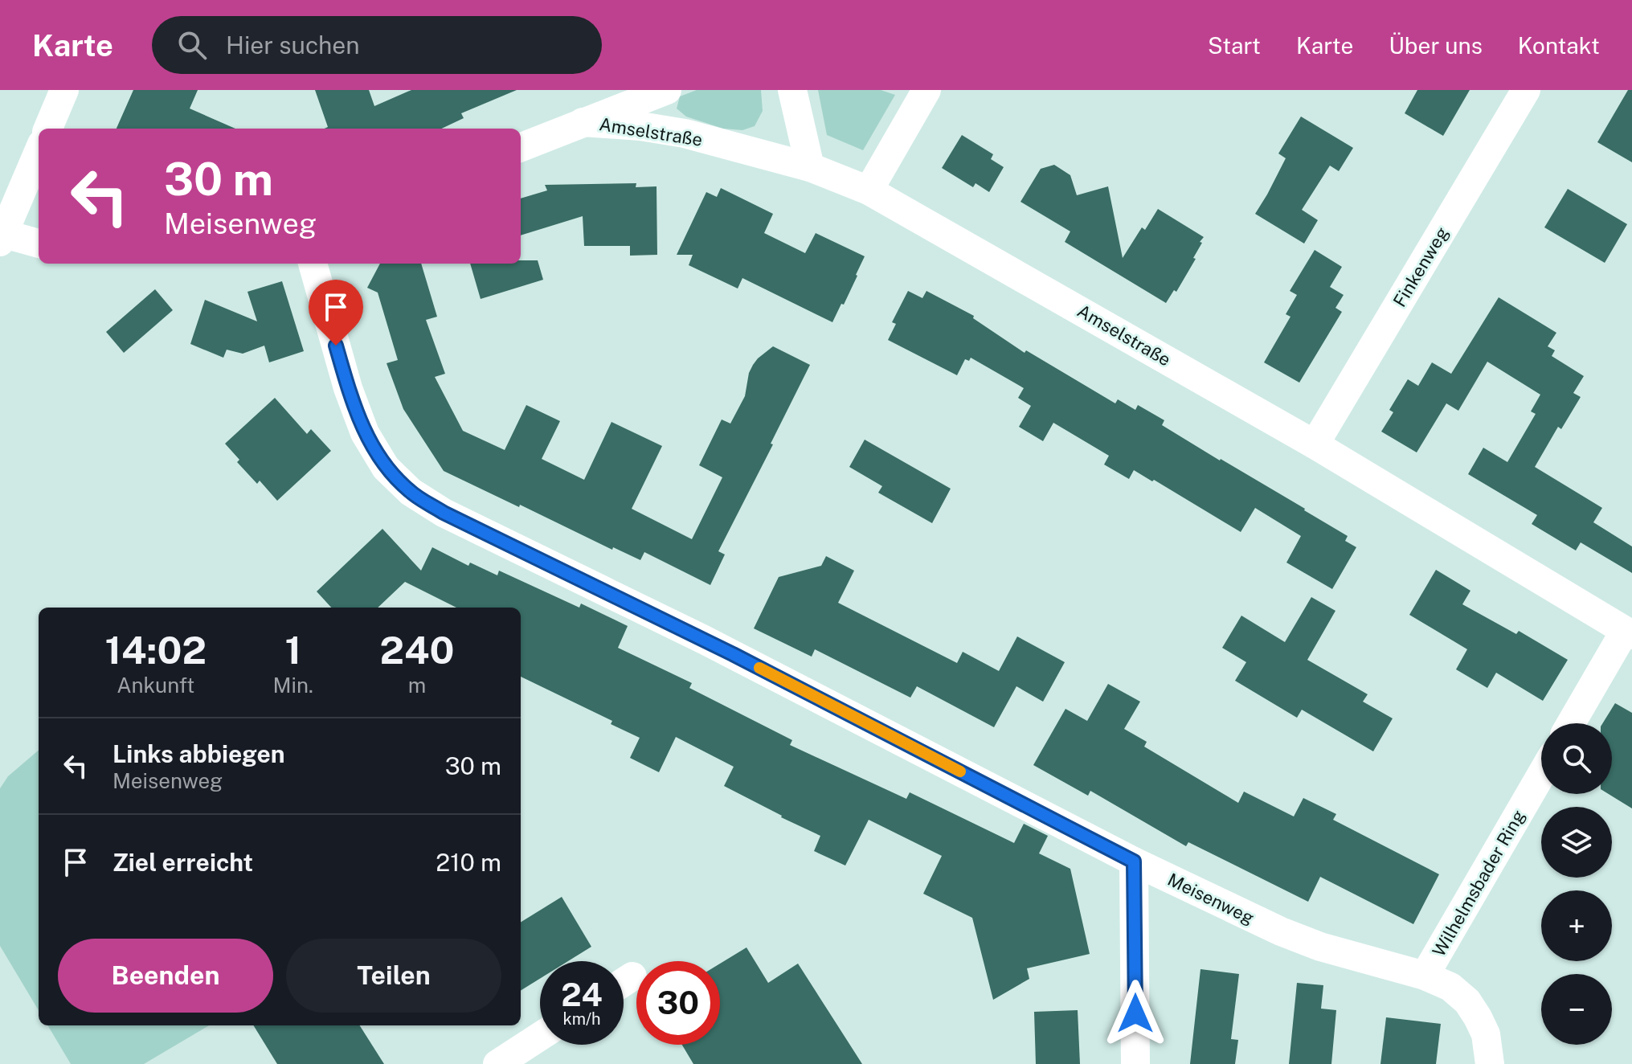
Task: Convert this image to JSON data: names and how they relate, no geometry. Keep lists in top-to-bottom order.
{
  "streets": {
    "street": [
      "Amselstraße",
      "Finkenweg",
      "Wilhelmsbader Ring",
      "Meisenweg"
    ]
  },
  "crossings": [
    ["Amselstraße", "Finkenweg"],
    ["Wilhelmsbader Ring", "Meisenweg"]
  ],
  "page": {
    "header": "Karte",
    "search": "Hier suchen",
    "nav": [
      "Start",
      "Karte",
      "Über uns",
      "Kontakt"
    ],
    "turn": ["30 m", "Meisenweg"],
    "eta": [
      "14:02",
      "Ankunft",
      "1",
      "Min.",
      "240",
      "m"
    ],
    "list": [
      {
        "name": "Links abbiegen",
        "note": "Meisenweg",
        "value": "30 m"
      },
      {
        "name": "Ziel erreicht",
        "value": "210 m"
      }
    ],
    "map_buttons": ["+", "−"],
    "buttons": ["Beenden", "Teilen"],
    "speed": "24 km/h",
    "limit": "30"
  }
}
